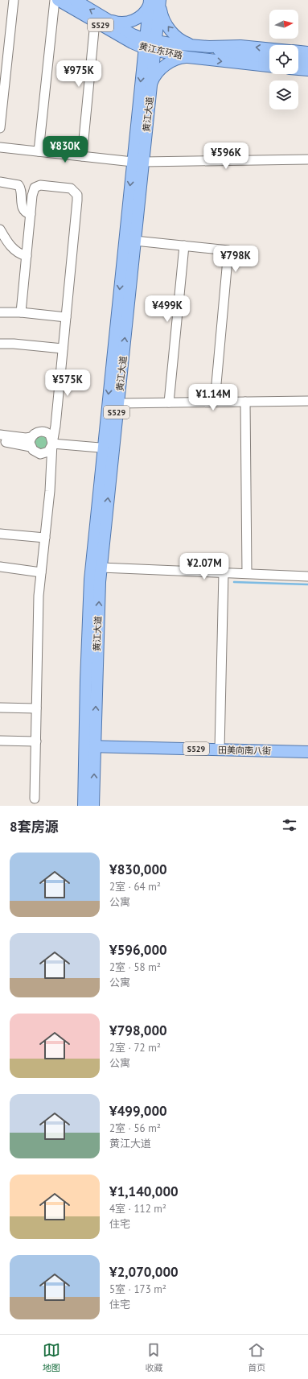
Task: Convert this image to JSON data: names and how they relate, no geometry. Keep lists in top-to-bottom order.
{
  "streets": {
    "main road": [
      "S529",
      "黄江东环路",
      "黄江大道",
      "田美向南八街"
    ]
  },
  "crossings": [
    ["黄江东环路", "黄江大道"],
    ["黄江大道", "田美向南八街"]
  ],
  "north": "right",
  "page": {
    "price": [
      "¥975K",
      "¥830K",
      "¥596K",
      "¥798K",
      "¥499K",
      "¥575K",
      "¥1.14M",
      "¥2.07M"
    ],
    "heading": "8套房源",
    "list": [
      {
        "name": "¥830,000",
        "note": "2室 · 64 m² · 公寓"
      },
      {
        "name": "¥596,000",
        "note": "2室 · 58 m² · 公寓"
      },
      {
        "name": "¥798,000",
        "note": "2室 · 72 m² · 公寓"
      },
      {
        "name": "¥499,000",
        "note": "2室 · 56 m² · 黄江大道"
      },
      {
        "name": "¥1,140,000",
        "note": "4室 · 112 m² · 住宅"
      },
      {
        "name": "¥2,070,000",
        "note": "5室 · 173 m² · 住宅"
      }
    ],
    "tabs": ["地图", "收藏", "首页"]
  }
}
